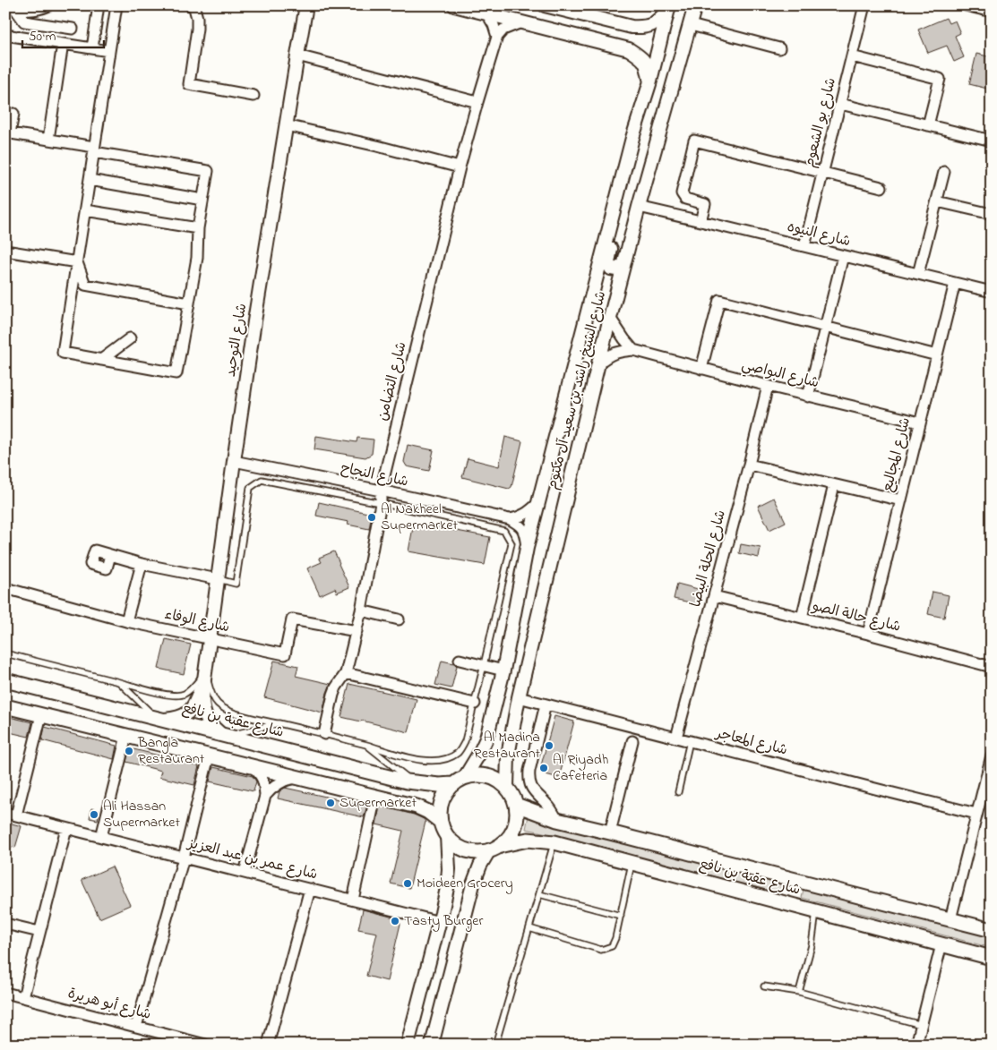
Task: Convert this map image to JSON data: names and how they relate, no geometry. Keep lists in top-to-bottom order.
{
  "streets": {
    "main road": ["شارع عقبة بن نافع"],
    "street": [
      "شارع بو الشعوم",
      "شارع النيوه",
      "شارع التوحيد",
      "شارع البواصي",
      "شارع التضامن",
      "شارع الشيخ راشد بن سعيد آل مكتوم",
      "شارع المجاليع",
      "شارع النجاح",
      "شارع الحلة البيضا",
      "شارع حالة الصو",
      "شارع الوفاء",
      "شارع المعاجر",
      "شارع عمر بن عبد العزيز",
      "شارع أبو هريرة"
    ]
  },
  "crossings": [
    ["شارع بو الشعوم", "شارع النيوه"],
    ["شارع النيوه", "شارع الشيخ راشد بن سعيد آل مكتوم"],
    ["شارع النيوه", "شارع المجاليع"],
    ["شارع التوحيد", "شارع النجاح"],
    ["شارع التوحيد", "شارع الوفاء"],
    ["شارع التوحيد", "شارع عقبة بن نافع"],
    ["شارع البواصي", "شارع الشيخ راشد بن سعيد آل مكتوم"],
    ["شارع البواصي", "شارع المجاليع"],
    ["شارع البواصي", "شارع الحلة البيضا"],
    ["شارع التضامن", "شارع النجاح"],
    ["شارع التضامن", "شارع الوفاء"],
    ["شارع الشيخ راشد بن سعيد آل مكتوم", "شارع عقبة بن نافع"],
    ["شارع الشيخ راشد بن سعيد آل مكتوم", "شارع المعاجر"],
    ["شارع المجاليع", "شارع حالة الصو"],
    ["شارع الحلة البيضا", "شارع حالة الصو"],
    ["شارع الحلة البيضا", "شارع المعاجر"]
  ],
  "places": [
    "Al Nakheel Supermarket",
    "Al Madina Restaurant",
    "Bangla Restaurant",
    "Al Riyadh Cafeteria",
    "Supermarket",
    "Ali Hassan Supermarket",
    "Moideen Grocery",
    "Tasty Burger"
  ],
  "scale_bar": "50 m"
}
